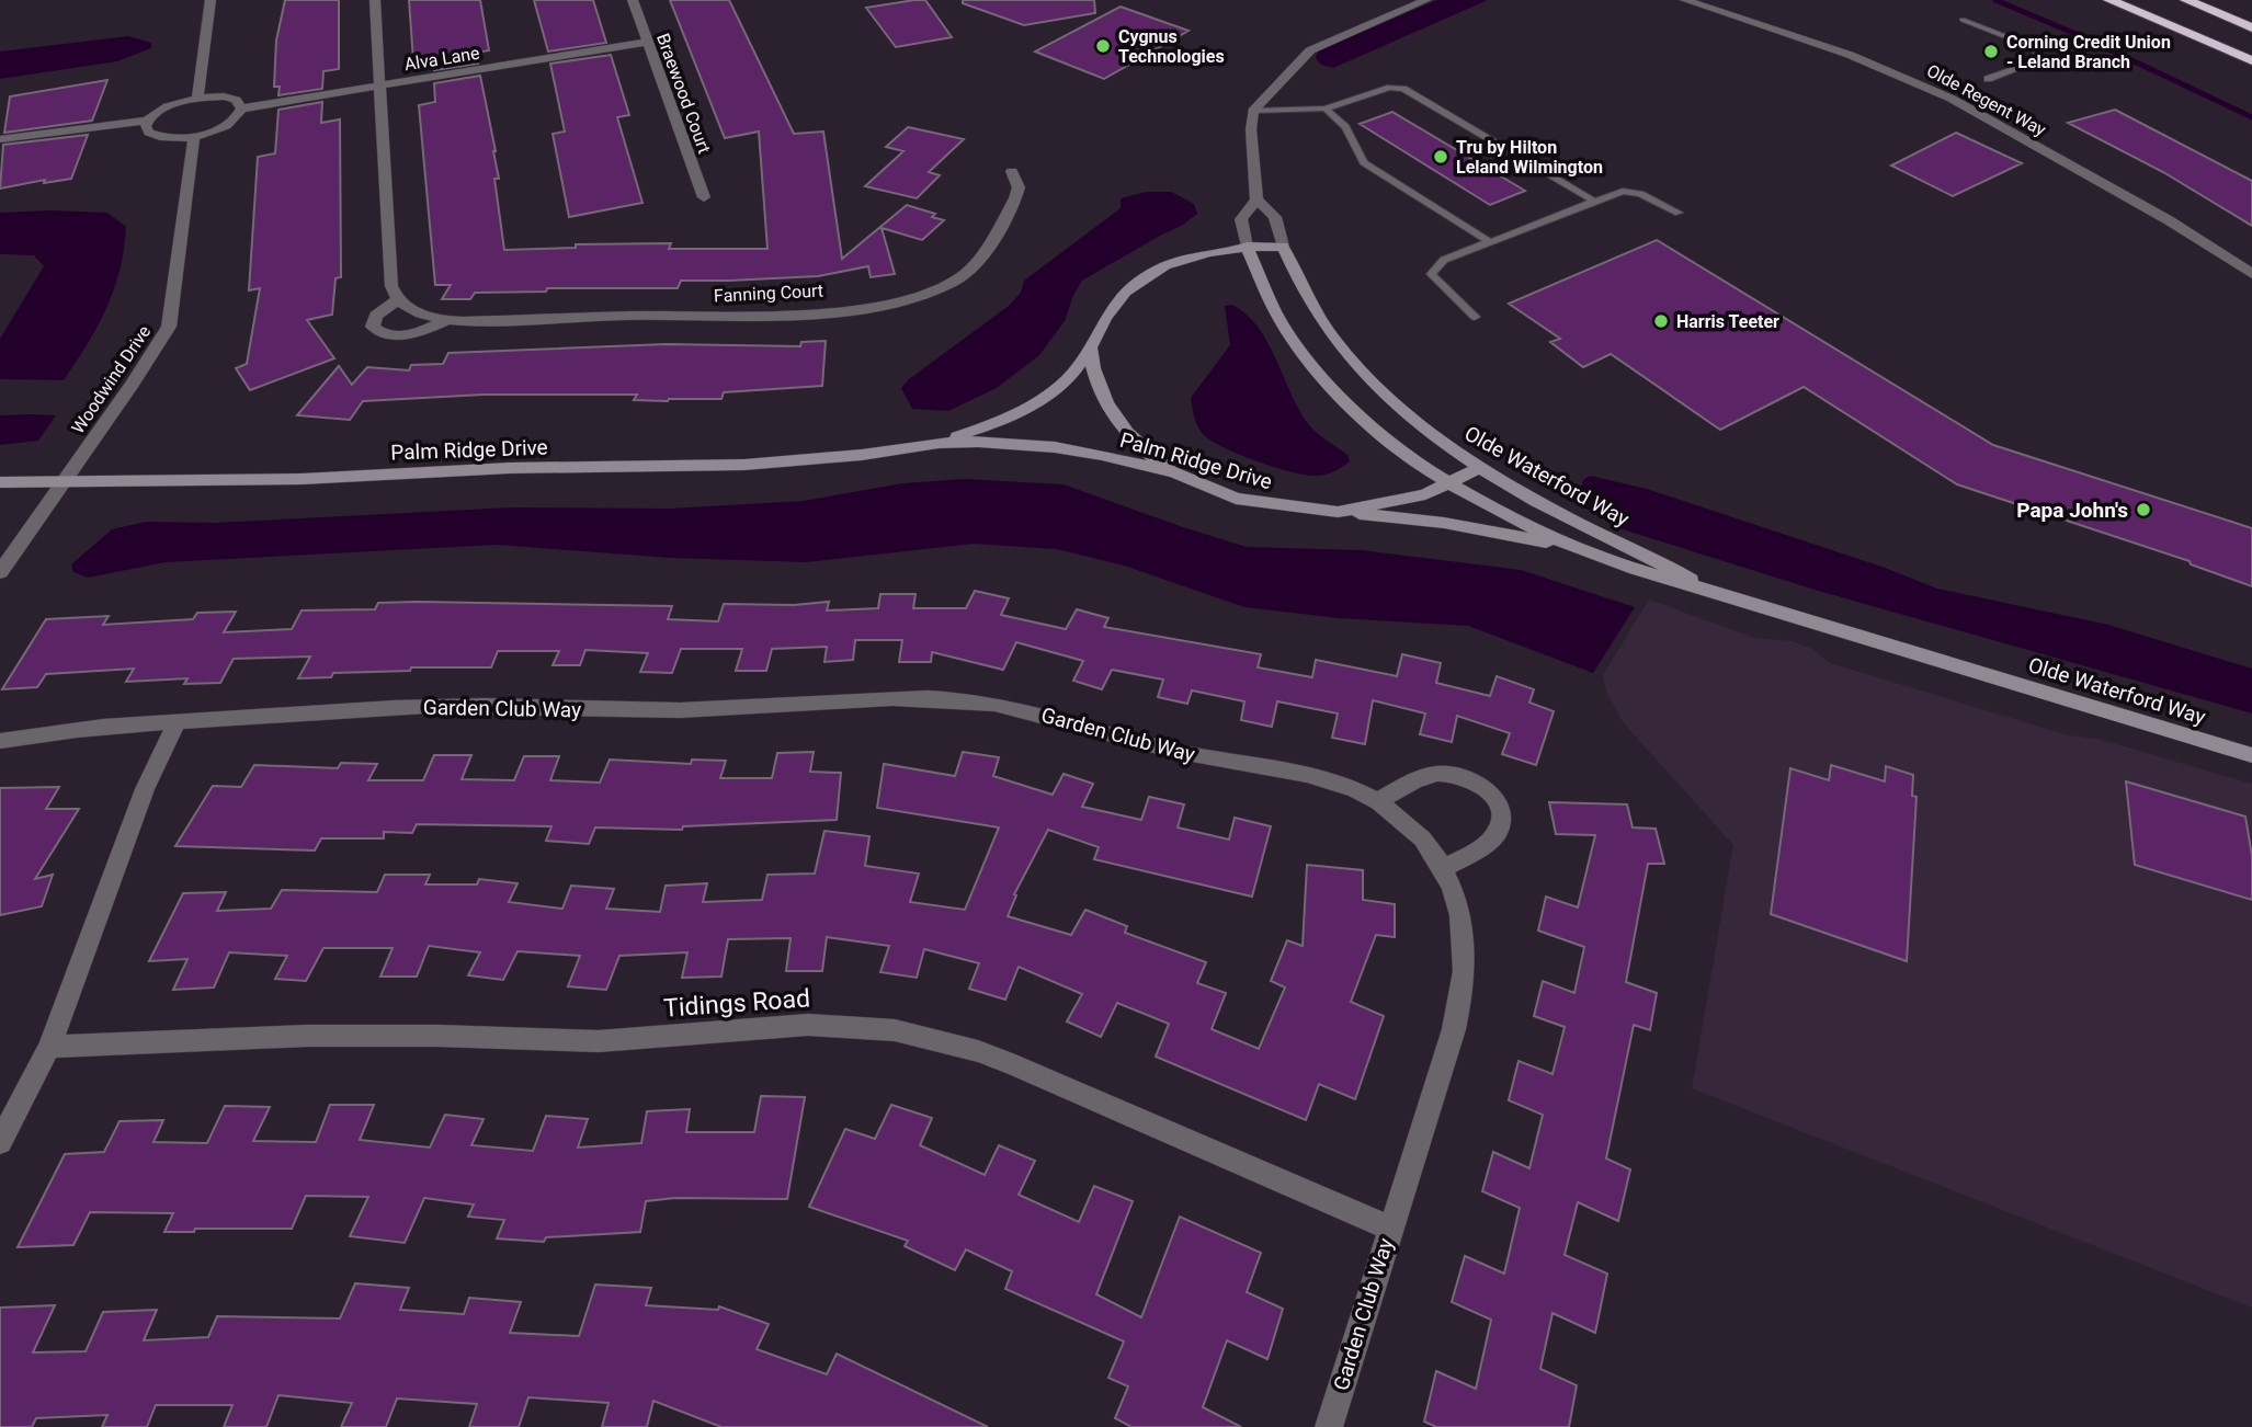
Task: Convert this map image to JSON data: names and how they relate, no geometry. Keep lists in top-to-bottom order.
{
  "streets": {
    "street": [
      "Alva Lane",
      "Braewood Court",
      "Olde Regent Way",
      "Fanning Court",
      "Woodwind Drive",
      "Palm Ridge Drive",
      "Olde Waterford Way",
      "Garden Club Way",
      "Tidings Road"
    ]
  },
  "crossings": [
    ["Alva Lane", "Braewood Court"],
    ["Woodwind Drive", "Palm Ridge Drive"],
    ["Palm Ridge Drive", "Olde Waterford Way"],
    ["Garden Club Way", "Tidings Road"]
  ],
  "places": [
    "Cygnus Technologies",
    "Corning Credit Union - Leland Branch",
    "Tru by Hilton Leland Wilmington",
    "Harris Teeter",
    "Papa John's"
  ]
}
